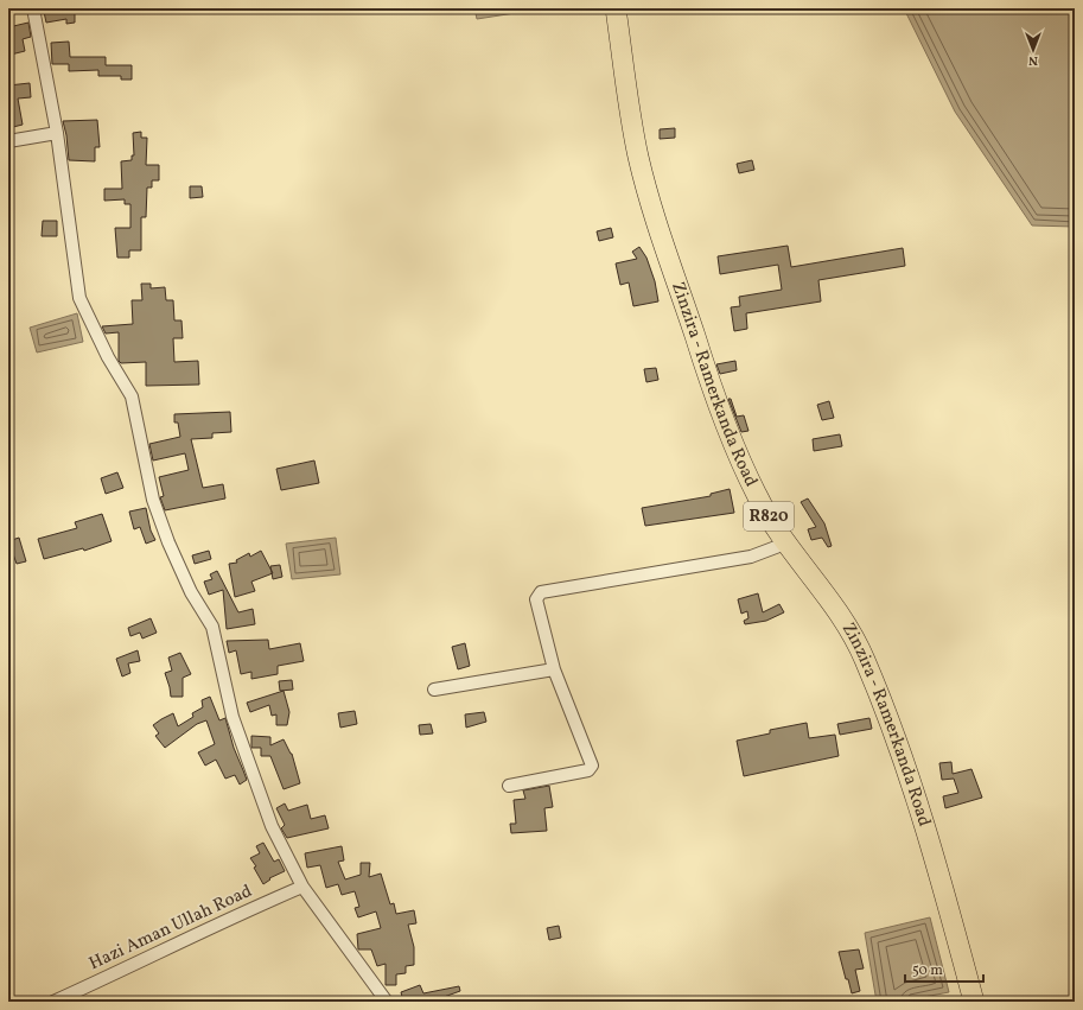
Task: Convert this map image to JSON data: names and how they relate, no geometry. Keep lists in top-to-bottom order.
{
  "streets": {
    "main road": ["Zinzira - Ramerkanda Road", "R820"],
    "street": ["Hazi Aman Ullah Road"]
  },
  "scale_bar": "50 m",
  "north": "bottom"
}
